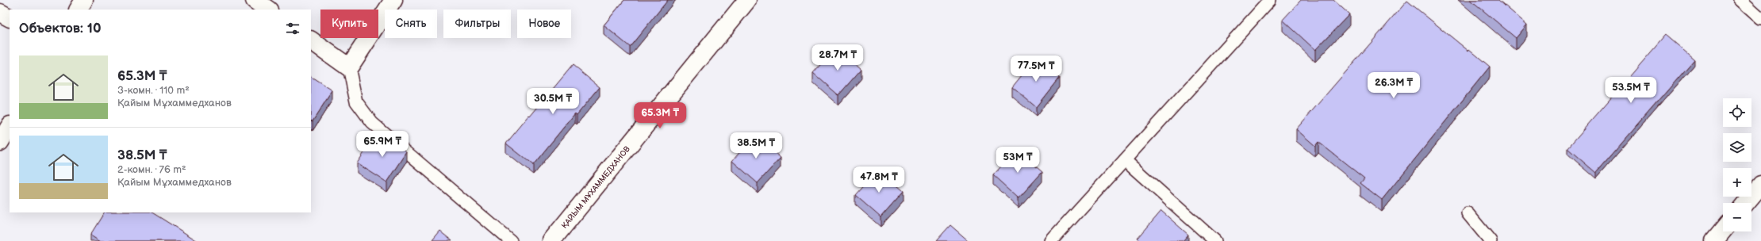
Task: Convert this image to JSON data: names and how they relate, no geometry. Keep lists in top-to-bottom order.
{
  "streets": {
    "street": ["ҚАЙЫМ МҰХАММЕДХАНОВ"]
  },
  "page": {
    "chip": [
      "Купить",
      "Снять",
      "Фильтры",
      "Новое"
    ],
    "heading": "Объектов: 10",
    "price": [
      "28.7M ₸",
      "77.5M ₸",
      "26.3M ₸",
      "53.5M ₸",
      "30.5M ₸",
      "65.3M ₸",
      "65.9M ₸",
      "38.5M ₸",
      "53M ₸",
      "47.8M ₸"
    ],
    "list": [
      {
        "name": "65.3M ₸",
        "note": "3-комн. · 110 m² · Қайым Мұхаммедханов"
      },
      {
        "name": "38.5M ₸",
        "note": "2-комн. · 76 m² · Қайым Мұхаммедханов"
      }
    ],
    "map_buttons": ["+", "−"]
  }
}
